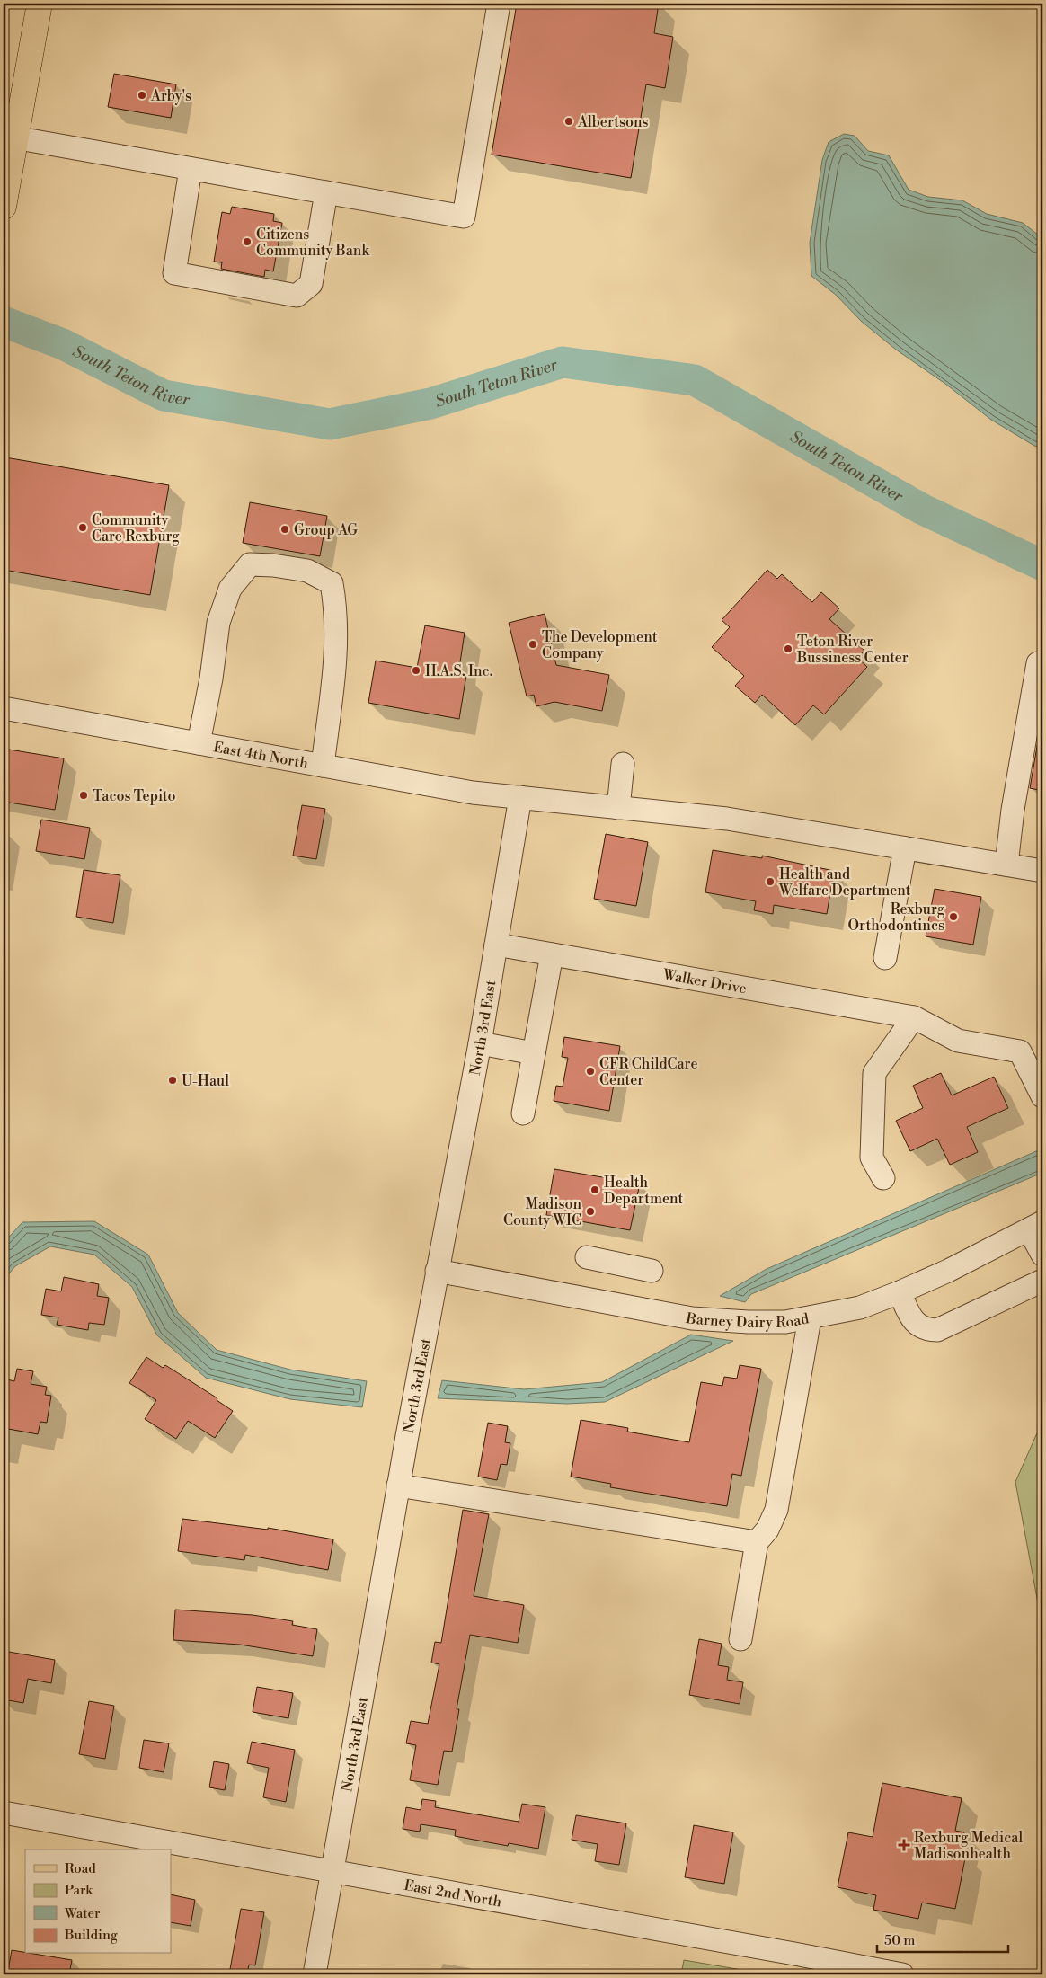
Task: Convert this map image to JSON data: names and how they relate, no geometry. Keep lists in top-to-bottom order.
{
  "streets": {
    "street": [
      "East 4th North",
      "Walker Drive",
      "North 3rd East",
      "Barney Dairy Road",
      "East 2nd North"
    ]
  },
  "crossings": [
    ["East 4th North", "North 3rd East"],
    ["Walker Drive", "North 3rd East"],
    ["North 3rd East", "Barney Dairy Road"],
    ["North 3rd East", "East 2nd North"]
  ],
  "water": ["South Teton River"],
  "places": {
    "other": [
      "Arby's",
      "Albertsons",
      "Citizens Community Bank",
      "Community Care Rexburg",
      "Group AG",
      "The Development Company",
      "Teton River Bussiness Center",
      "H.A.S. Inc.",
      "Tacos Tepito",
      "Health and Welfare Department",
      "Rexburg Orthodontincs",
      "CFR ChildCare Center",
      "U-Haul",
      "Health Department",
      "Madison County WIC"
    ],
    "health": ["Rexburg Medical Madisonhealth"]
  },
  "legend": [
    "Road",
    "Park",
    "Water",
    "Building"
  ],
  "scale_bar": "50 m"
}
